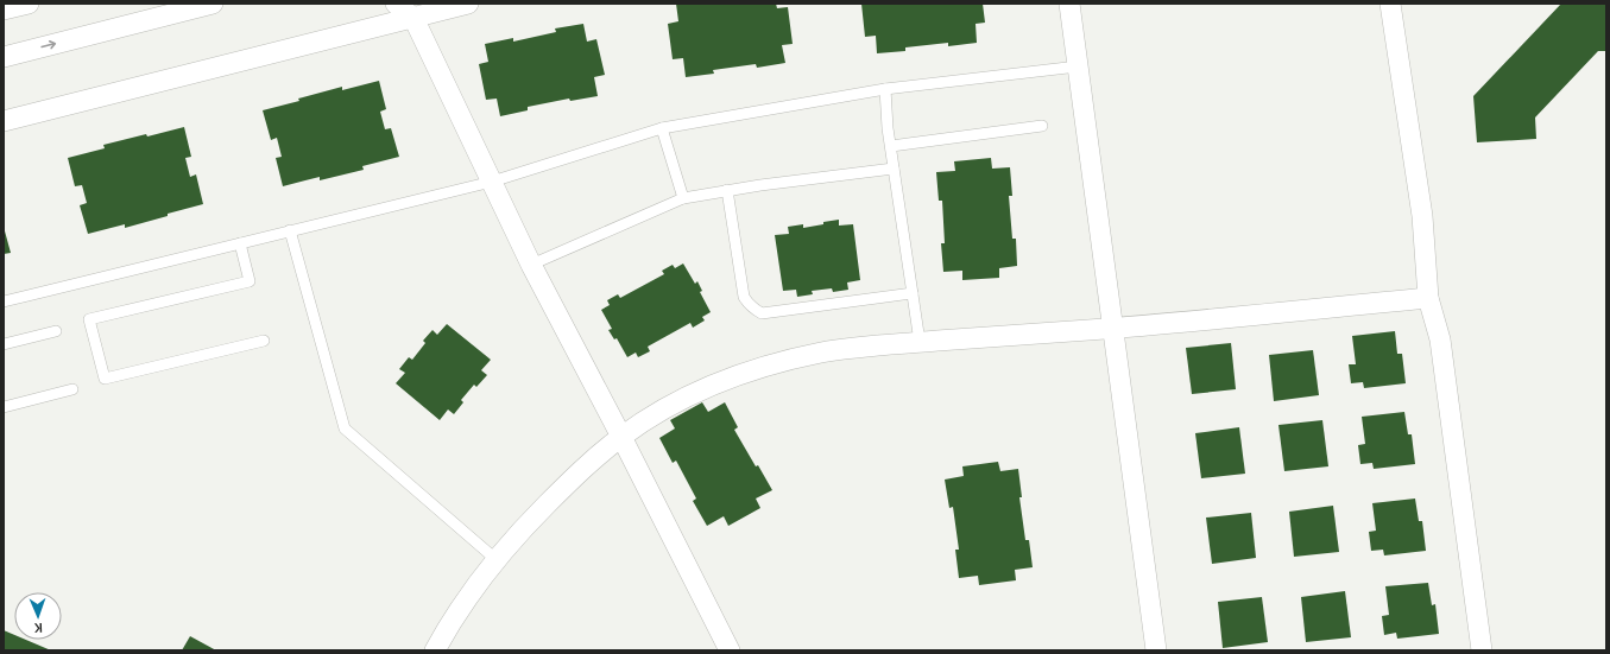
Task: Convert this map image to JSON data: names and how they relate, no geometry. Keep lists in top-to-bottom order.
{
  "north": "bottom"
}
